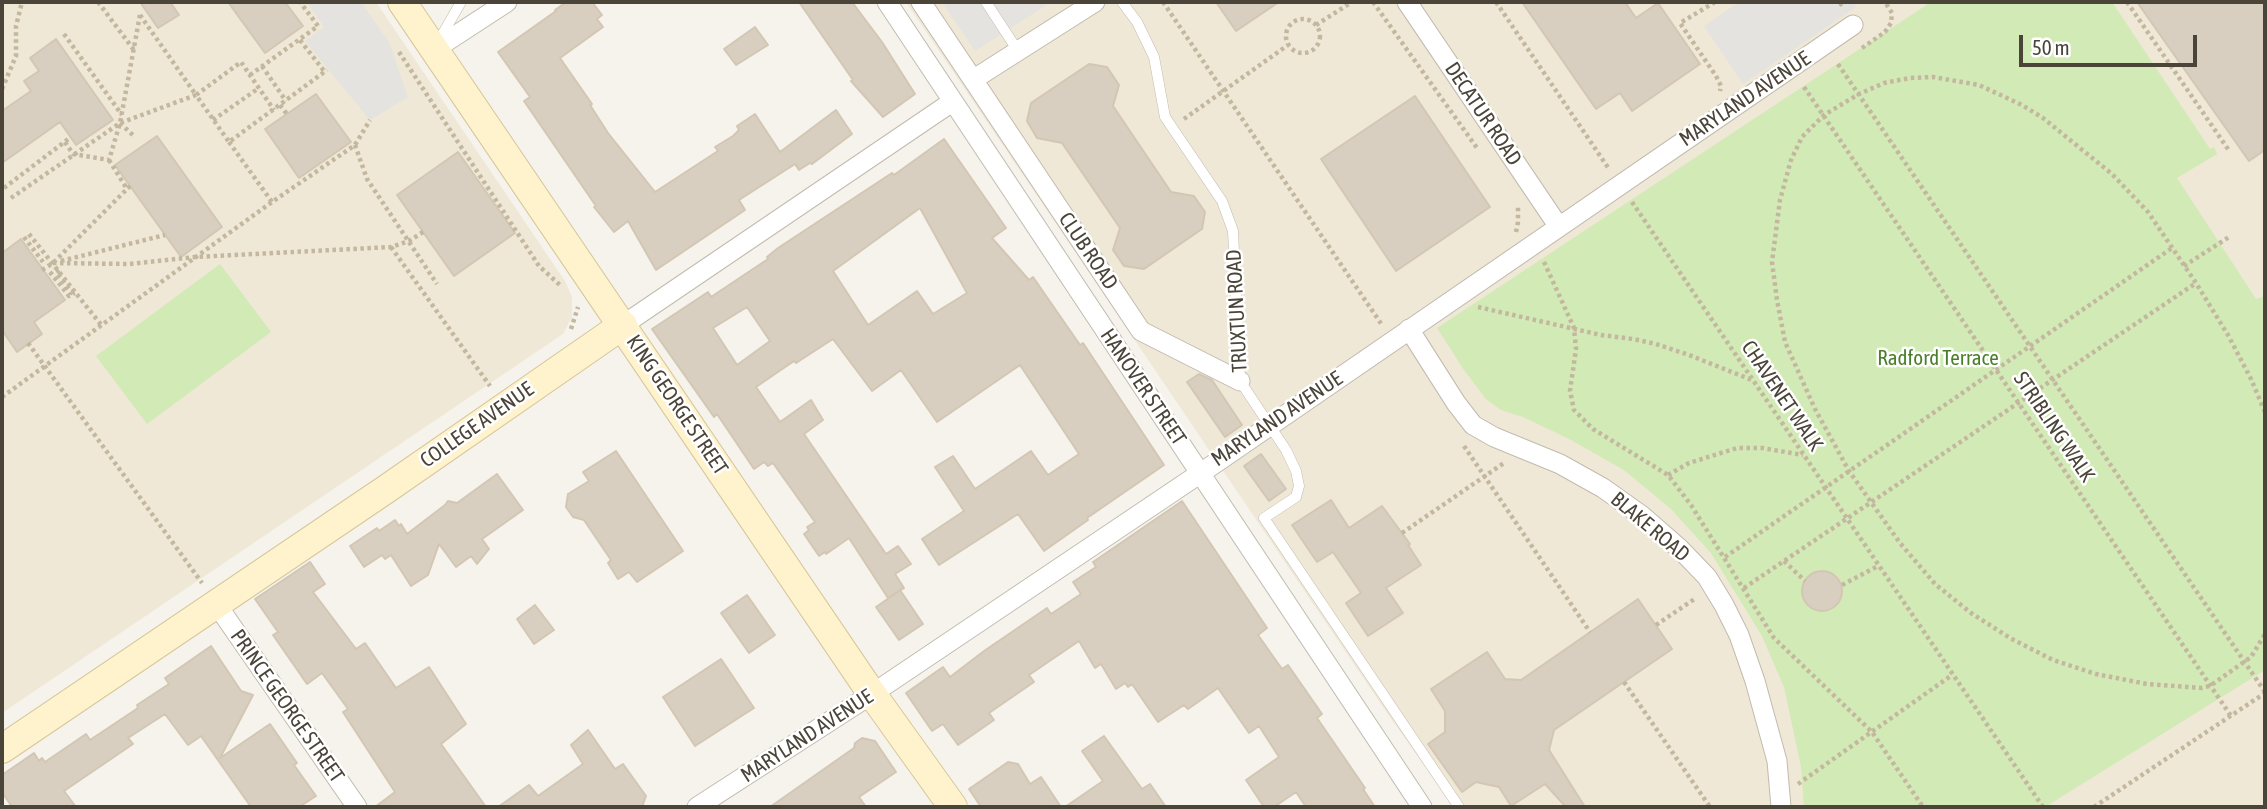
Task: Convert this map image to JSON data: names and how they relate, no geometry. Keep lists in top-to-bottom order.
{
  "streets": {
    "main road": ["KING GEORGE STREET", "COLLEGE AVENUE"],
    "street": [
      "MARYLAND AVENUE",
      "DECATUR ROAD",
      "CLUB ROAD",
      "HANOVER STREET",
      "BLAKE ROAD",
      "PRINCE GEORGE STREET"
    ],
    "lane": ["TRUXTUN ROAD"],
    "path": ["CHAVENET WALK", "STRIBLING WALK"]
  },
  "crossings": [
    ["MARYLAND AVENUE", "DECATUR ROAD"],
    ["MARYLAND AVENUE", "TRUXTUN ROAD"],
    ["MARYLAND AVENUE", "HANOVER STREET"],
    ["MARYLAND AVENUE", "CHAVENET WALK"],
    ["MARYLAND AVENUE", "KING GEORGE STREET"],
    ["MARYLAND AVENUE", "BLAKE ROAD"],
    ["CLUB ROAD", "TRUXTUN ROAD"],
    ["HANOVER STREET", "COLLEGE AVENUE"],
    ["KING GEORGE STREET", "COLLEGE AVENUE"],
    ["COLLEGE AVENUE", "PRINCE GEORGE STREET"]
  ],
  "parks": ["Radford Terrace"],
  "scale_bar": "50 m"
}
